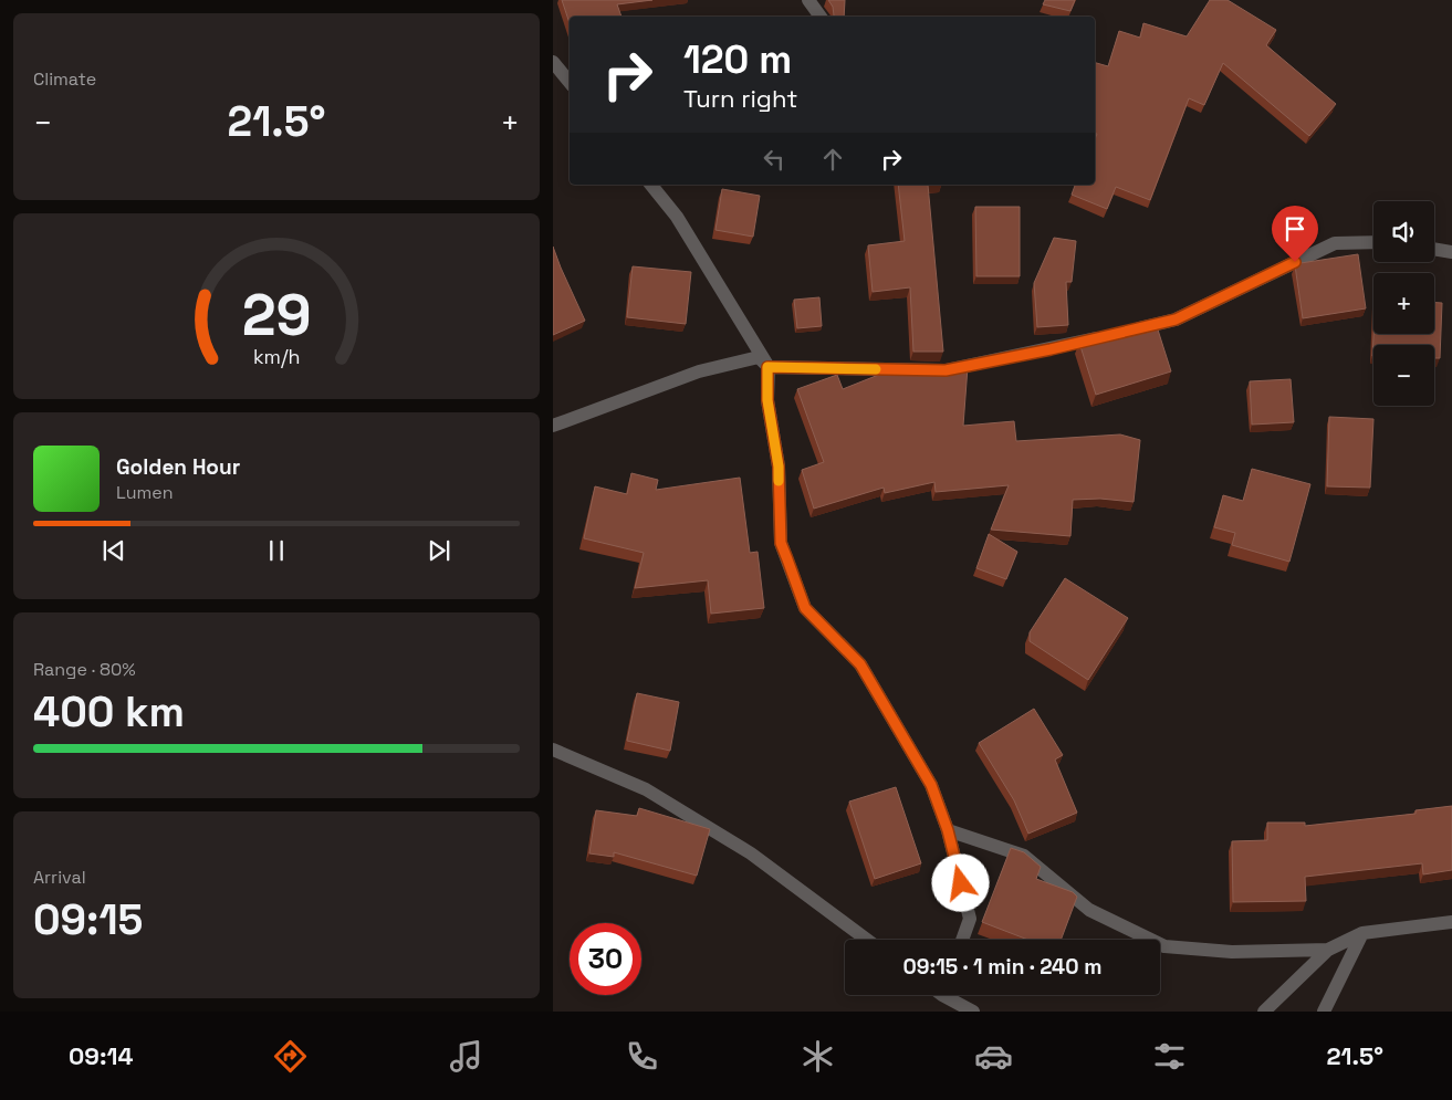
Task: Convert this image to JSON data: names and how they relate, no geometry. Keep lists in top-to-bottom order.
{
  "page": {
    "tile": [
      "Climate",
      ["Range · 80%", "400 km"],
      ["Arrival", "09:15"]
    ],
    "turn": ["120 m", "Turn right"],
    "heat": ["−", "21.5°", "+"],
    "map_buttons": ["+", "−"],
    "song": ["Golden Hour", "Lumen"],
    "limit": "30",
    "trip": "09:15 · 1 min · 240 m",
    "tabs": ["09:14", "21.5°"],
    "gauge": ["29", "km/h"]
  }
}
